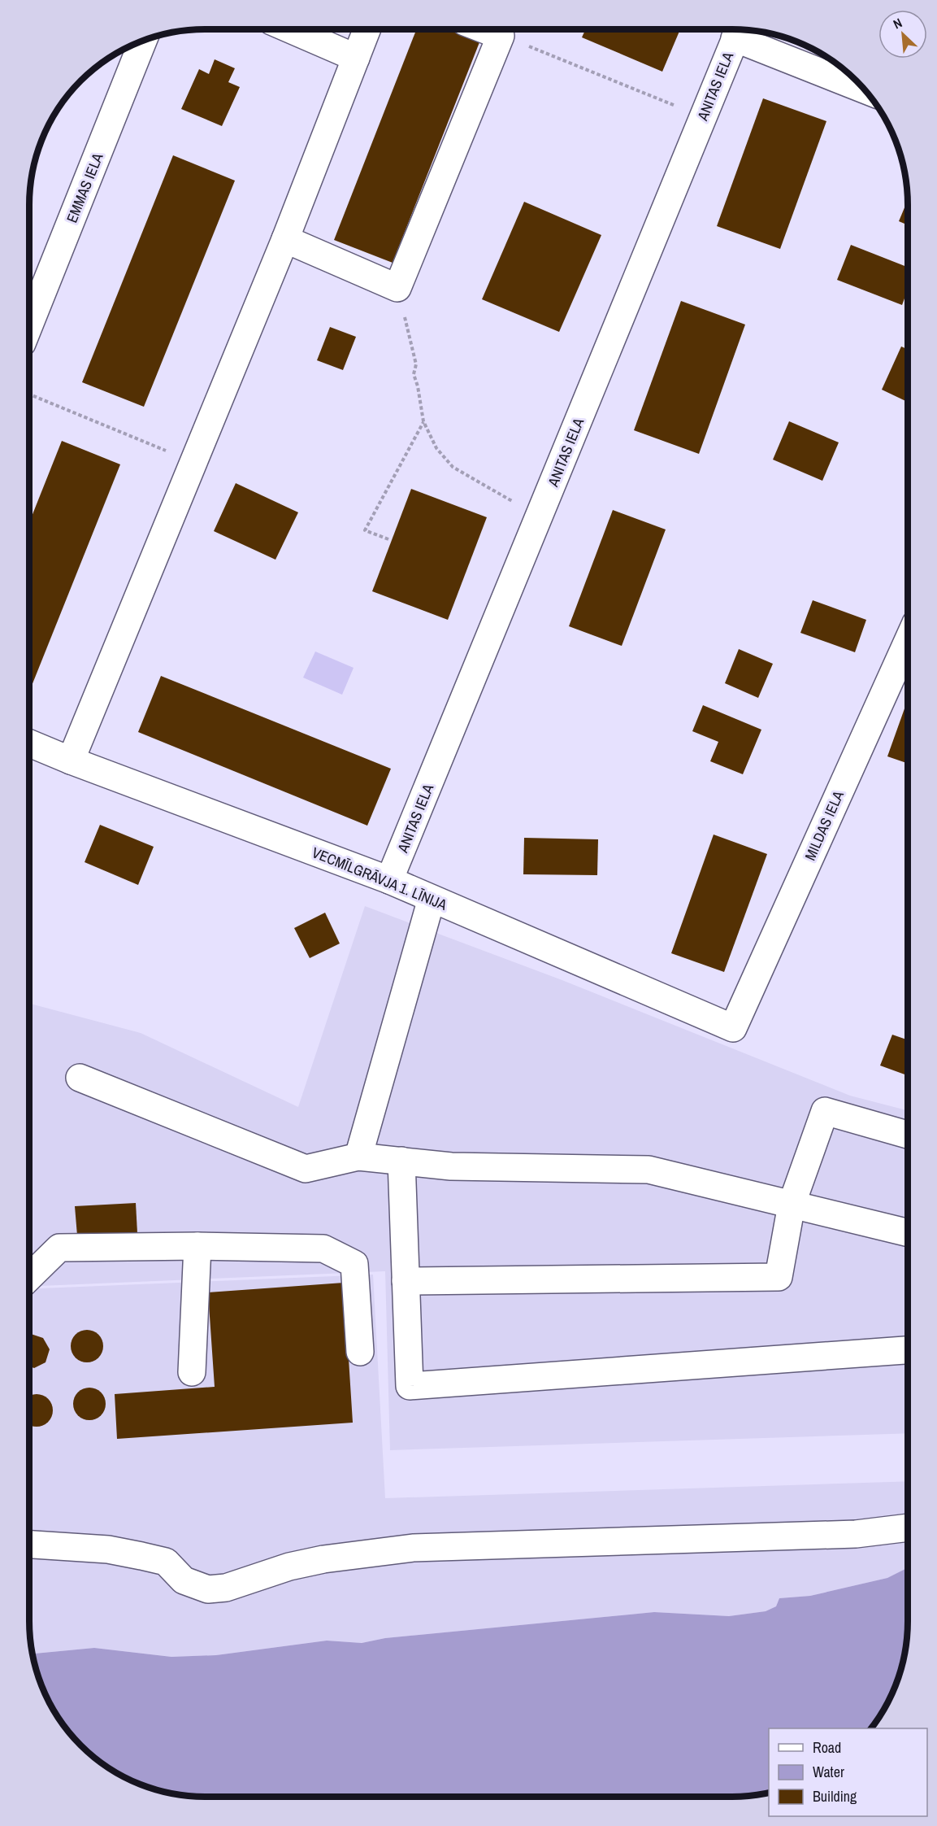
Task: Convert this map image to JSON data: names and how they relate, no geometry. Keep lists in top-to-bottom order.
{
  "streets": {
    "street": [
      "ANITAS IELA",
      "EMMAS IELA",
      "MILDAS IELA",
      "VECMĪLGRĀVJA 1. LĪNIJA"
    ]
  },
  "crossings": [
    ["ANITAS IELA", "VECMĪLGRĀVJA 1. LĪNIJA"],
    ["MILDAS IELA", "VECMĪLGRĀVJA 1. LĪNIJA"]
  ],
  "legend": ["Road", "Water", "Building"],
  "north": "top left"
}
